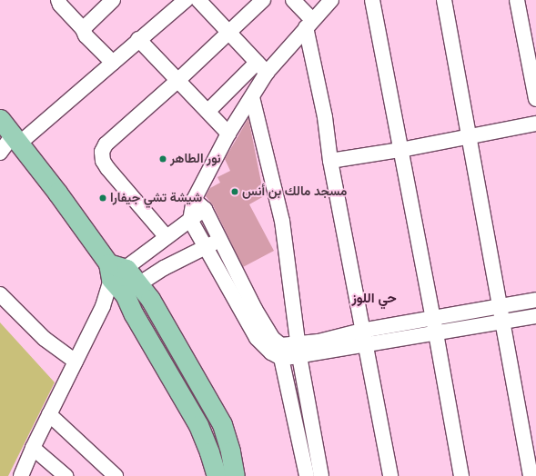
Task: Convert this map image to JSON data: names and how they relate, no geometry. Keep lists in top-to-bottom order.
{
  "districts": ["حي اللوز"],
  "places": ["نور الطاهر", "مسجد مالك بن أنس", "شيشة تشي جيفارا"]
}
